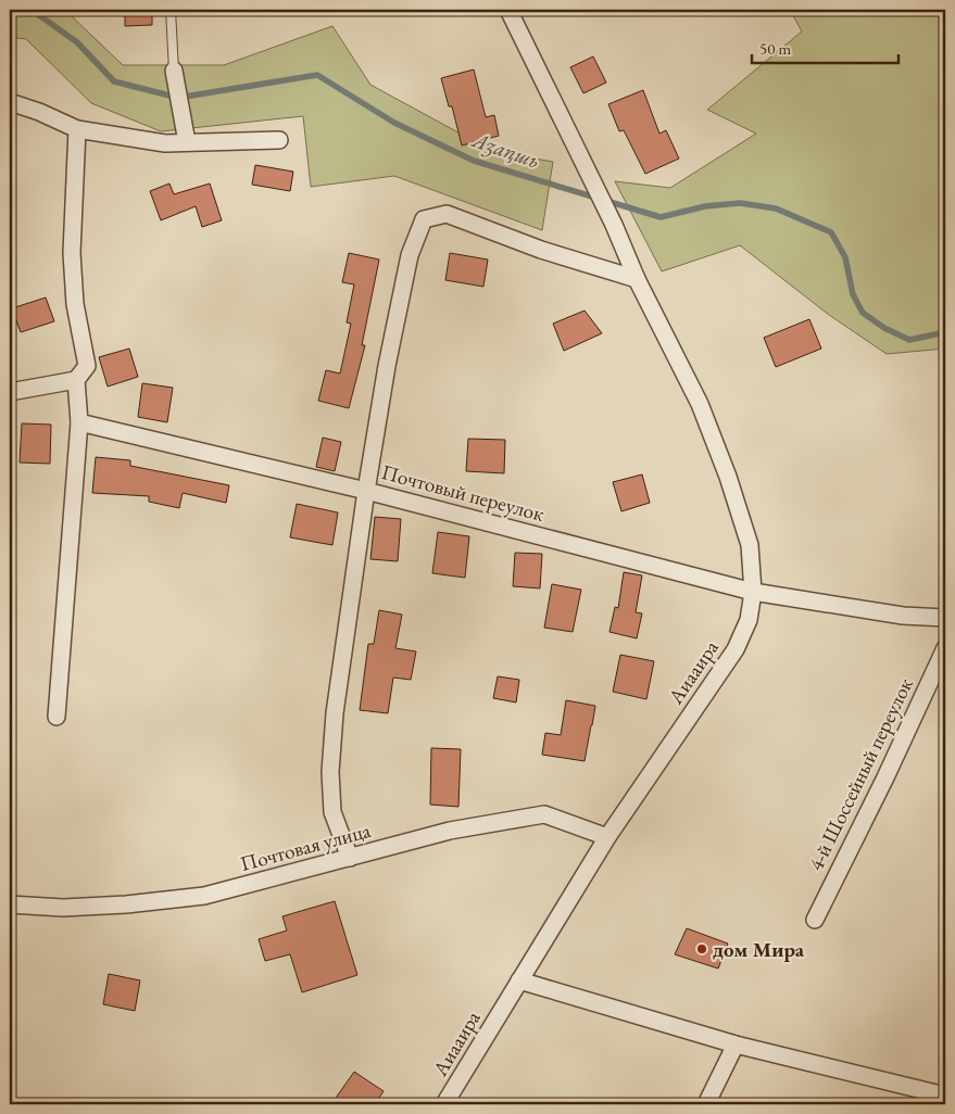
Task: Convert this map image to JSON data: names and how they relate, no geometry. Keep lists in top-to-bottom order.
{
  "streets": {
    "street": [
      "Почтовый переулок",
      "Аиааира",
      "4-й Шоссейный переулок",
      "Почтовая улица"
    ]
  },
  "crossings": [
    ["Почтовый переулок", "Аиааира"],
    ["Аиааира", "Почтовая улица"]
  ],
  "water": ["Аӡаԥшь"],
  "places": ["дом Мира"],
  "scale_bar": "50 m"
}
